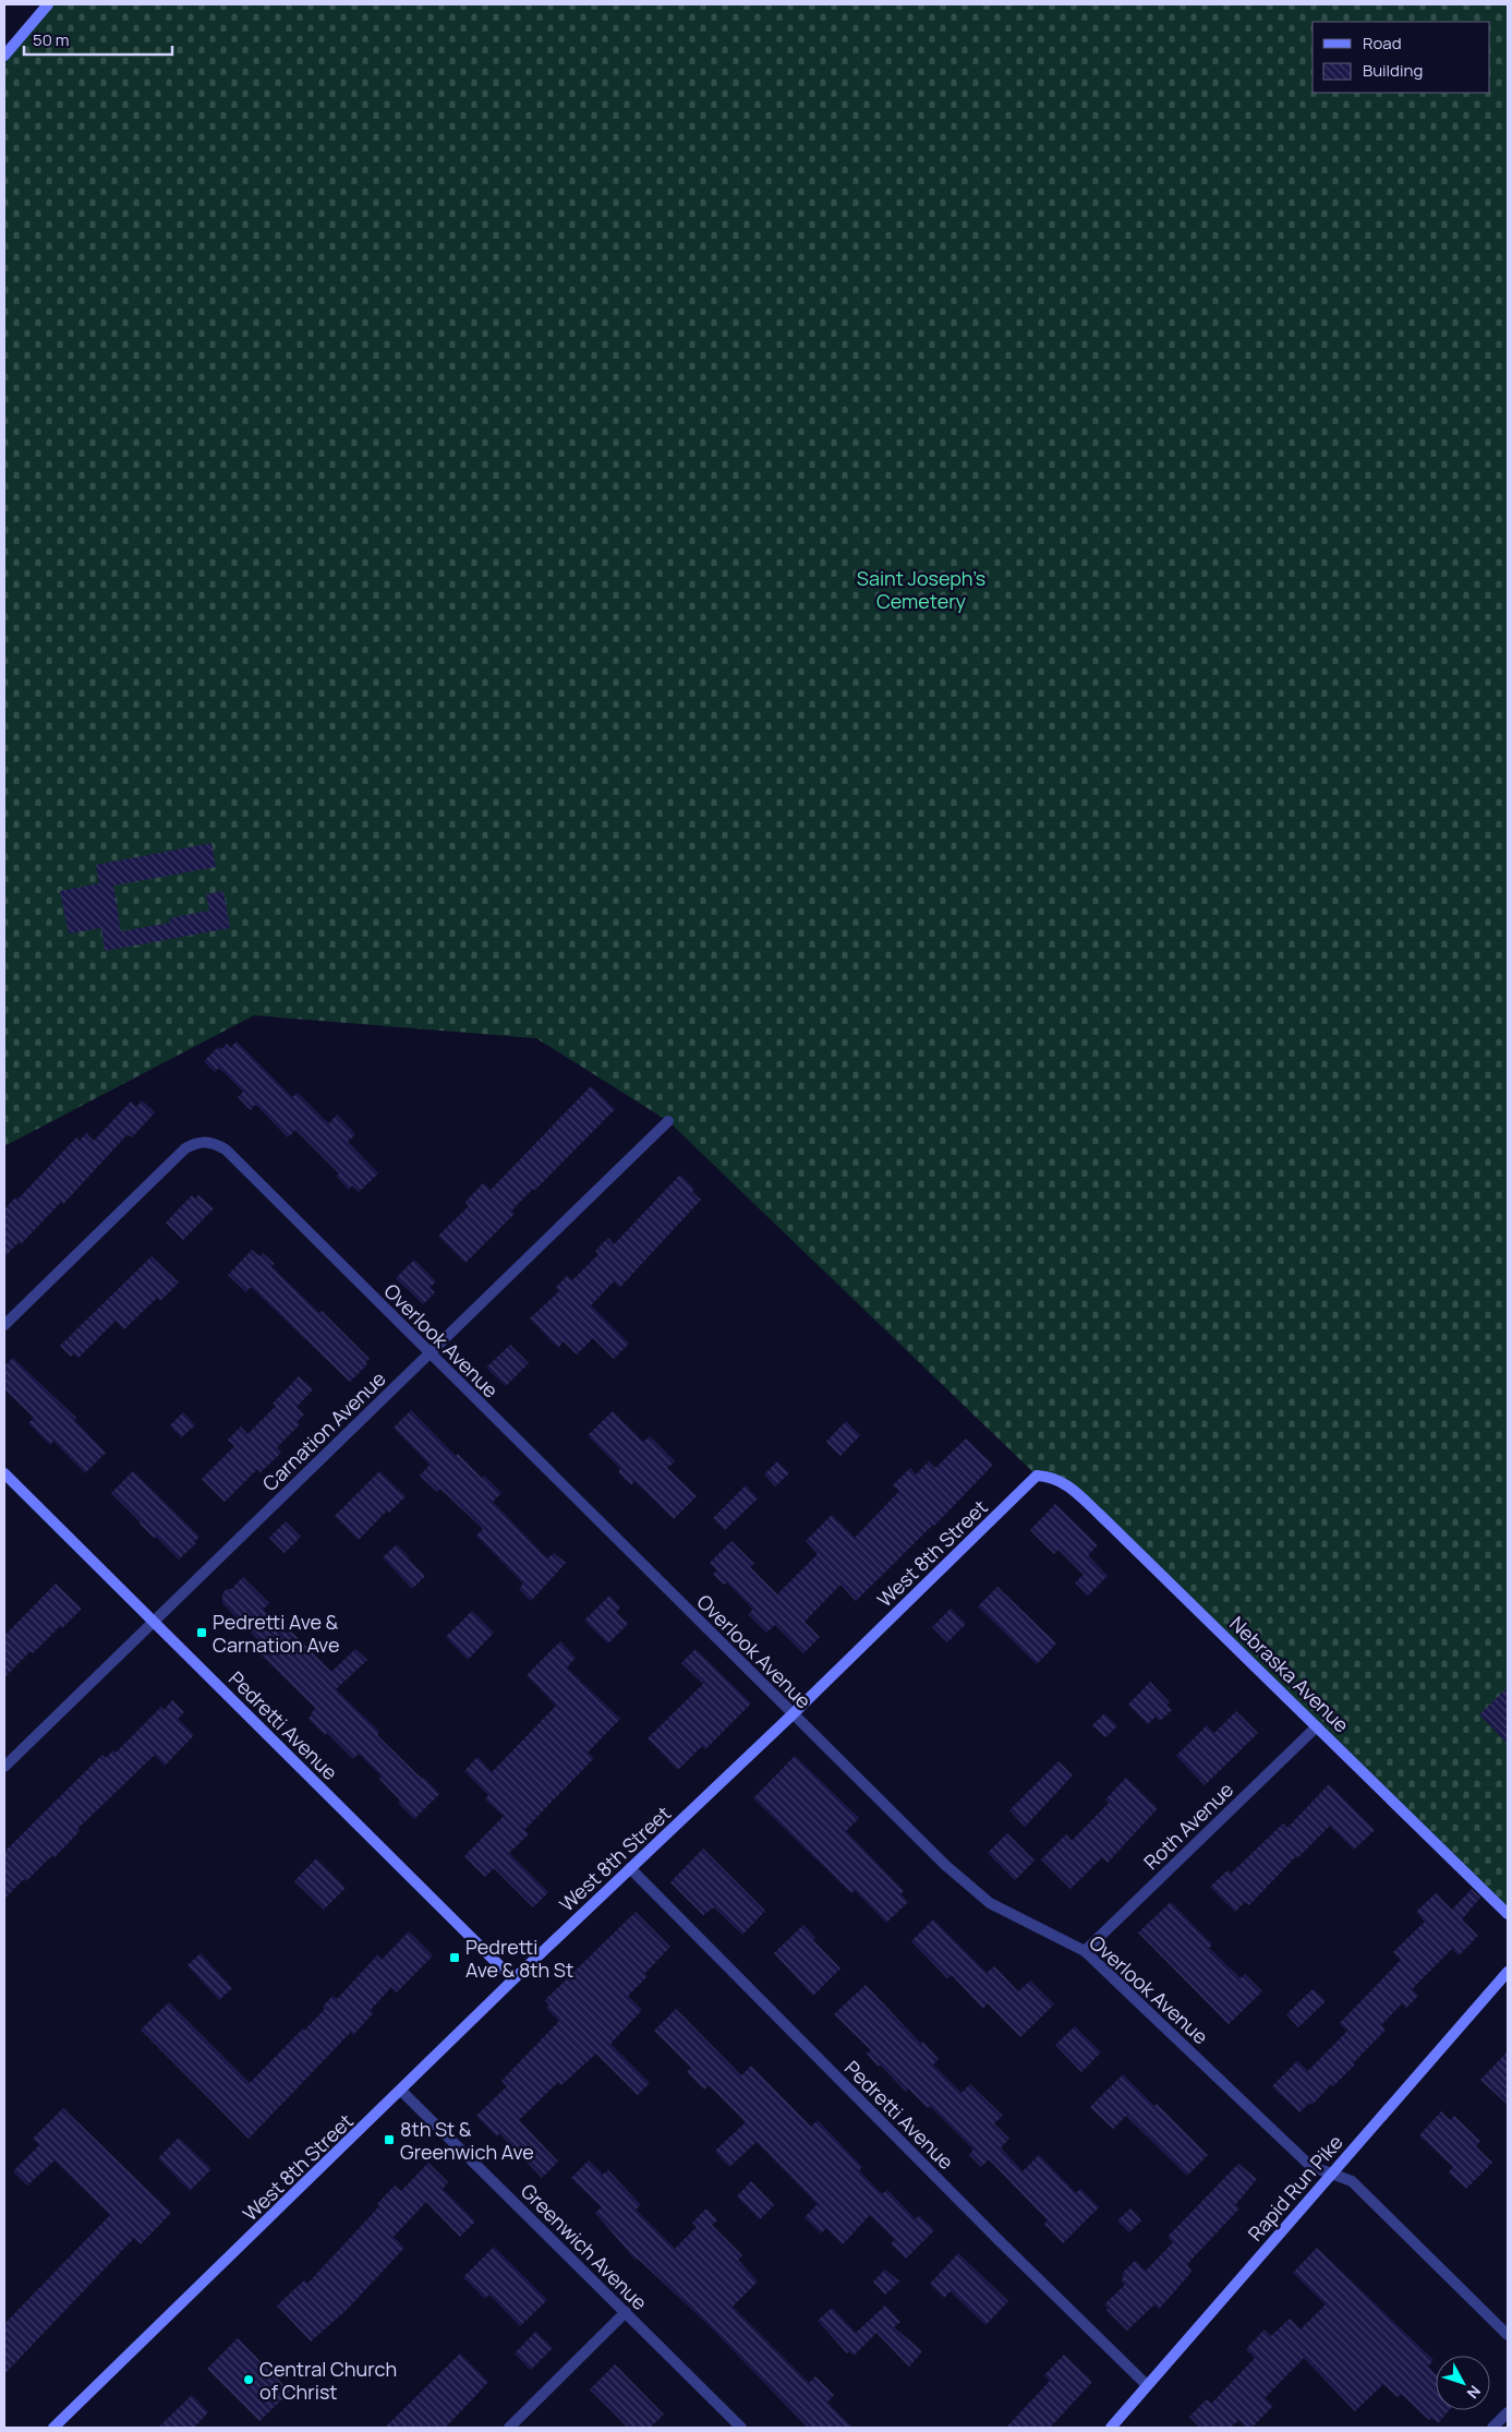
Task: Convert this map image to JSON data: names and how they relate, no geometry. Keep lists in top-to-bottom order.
{
  "streets": {
    "street": [
      "Overlook Avenue",
      "Carnation Avenue",
      "West 8th Street",
      "Nebraska Avenue",
      "Pedretti Avenue",
      "Roth Avenue",
      "Rapid Run Pike",
      "Greenwich Avenue"
    ]
  },
  "crossings": [
    ["Overlook Avenue", "Carnation Avenue"],
    ["Overlook Avenue", "West 8th Street"],
    ["Overlook Avenue", "Roth Avenue"],
    ["Overlook Avenue", "Rapid Run Pike"],
    ["Carnation Avenue", "Pedretti Avenue"],
    ["West 8th Street", "Nebraska Avenue"],
    ["West 8th Street", "Pedretti Avenue"],
    ["West 8th Street", "Greenwich Avenue"],
    ["Nebraska Avenue", "Roth Avenue"],
    ["Pedretti Avenue", "Rapid Run Pike"]
  ],
  "parks": ["Saint Joseph’s Cemetery"],
  "places": {
    "transit": ["Pedretti Ave & Carnation Ave", "Pedretti Ave & 8th St", "8th St & Greenwich Ave"],
    "other": ["Central Church of Christ"]
  },
  "legend": ["Road", "Building"],
  "scale_bar": "50 m",
  "north": "bottom right"
}
